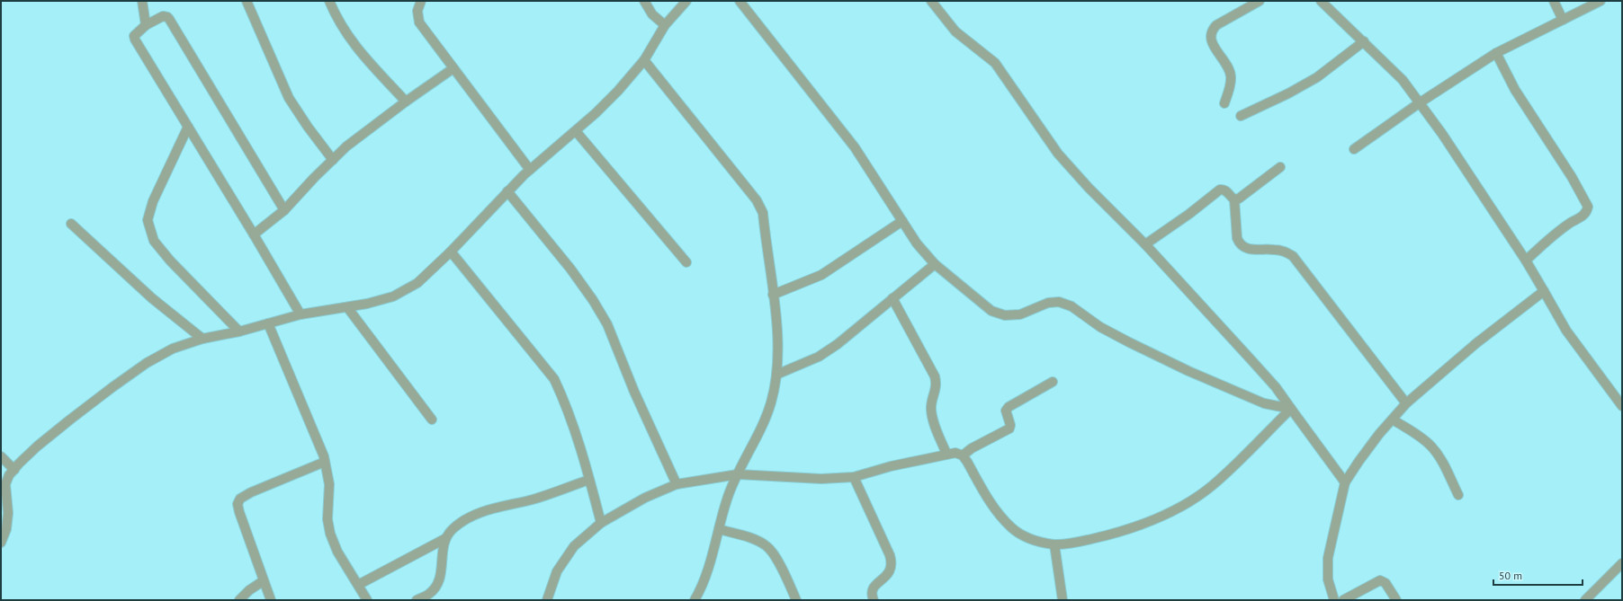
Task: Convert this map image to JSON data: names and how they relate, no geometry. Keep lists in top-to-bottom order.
{
  "scale_bar": "50 m"
}
